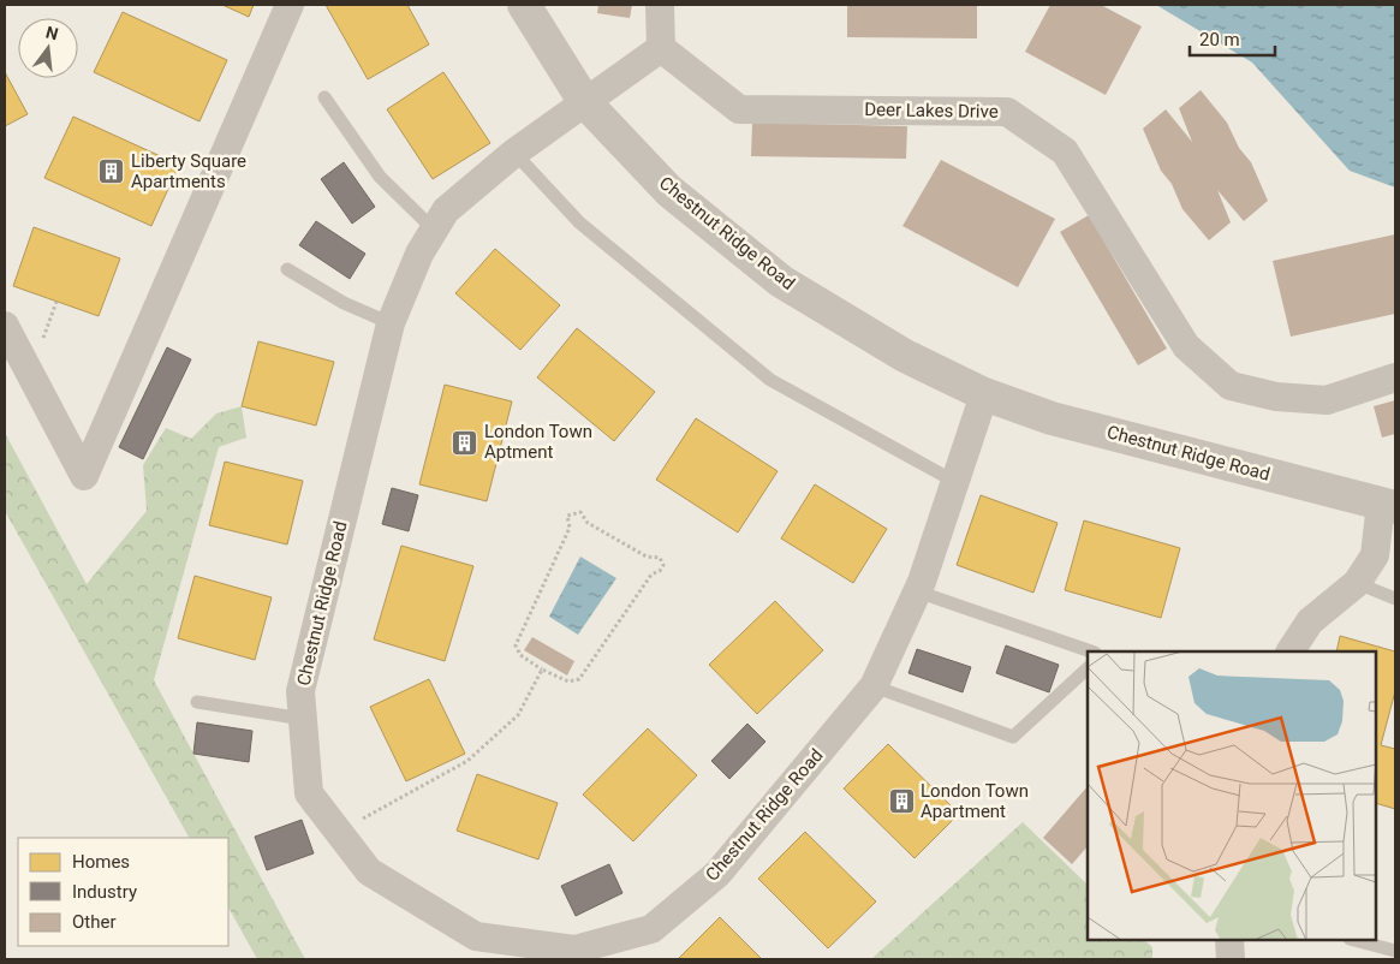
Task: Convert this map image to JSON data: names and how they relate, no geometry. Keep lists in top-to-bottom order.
{
  "streets": {
    "street": ["Deer Lakes Drive", "Chestnut Ridge Road"]
  },
  "places": {
    "building": ["Liberty Square Apartments", "London Town Aptment", "London Town Apartment"]
  },
  "legend": ["Homes", "Industry", "Other"],
  "scale_bar": "20 m",
  "north": "top"
}
